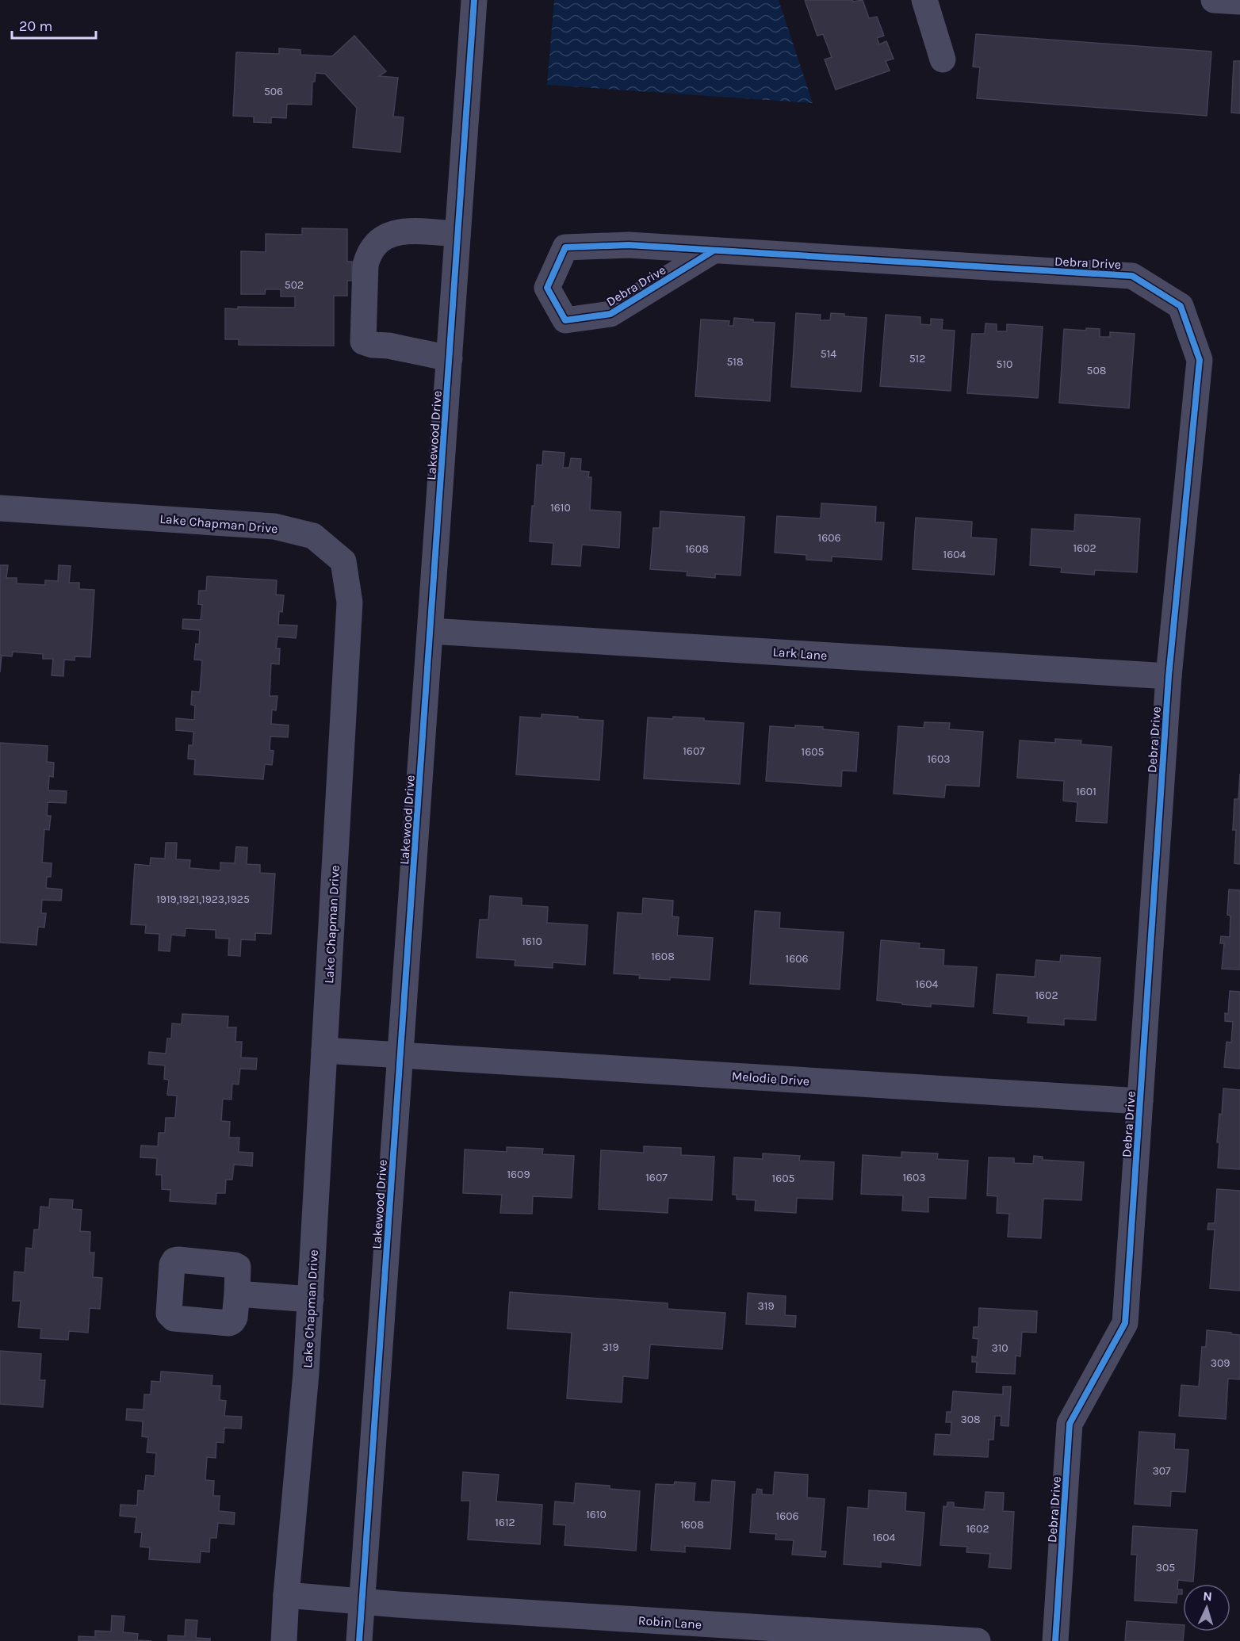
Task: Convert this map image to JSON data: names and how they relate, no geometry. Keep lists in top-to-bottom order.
{
  "streets": {
    "street": [
      "Debra Drive",
      "Lakewood Drive",
      "Lake Chapman Drive",
      "Lark Lane",
      "Melodie Drive",
      "Robin Lane"
    ]
  },
  "crossings": [
    ["Debra Drive", "Lark Lane"],
    ["Debra Drive", "Melodie Drive"],
    ["Lakewood Drive", "Lark Lane"],
    ["Lakewood Drive", "Melodie Drive"],
    ["Lakewood Drive", "Robin Lane"],
    ["Lake Chapman Drive", "Melodie Drive"],
    ["Lake Chapman Drive", "Robin Lane"]
  ],
  "house_numbers": [
    "506",
    "502",
    "514",
    "512",
    "518",
    "510",
    "508",
    "1610",
    "1606",
    "1602",
    "1608",
    "1604",
    "1607",
    "1605",
    "1603",
    "1601",
    "1919,1921,1923,1925",
    "1610",
    "1608",
    "1606",
    "1604",
    "1602",
    "1609",
    "1607",
    "1603",
    "1605",
    "319",
    "319",
    "310",
    "309",
    "308",
    "307",
    "1610",
    "1606",
    "1612",
    "1608",
    "1602",
    "1604",
    "305"
  ],
  "scale_bar": "20 m",
  "north": "top"
}
